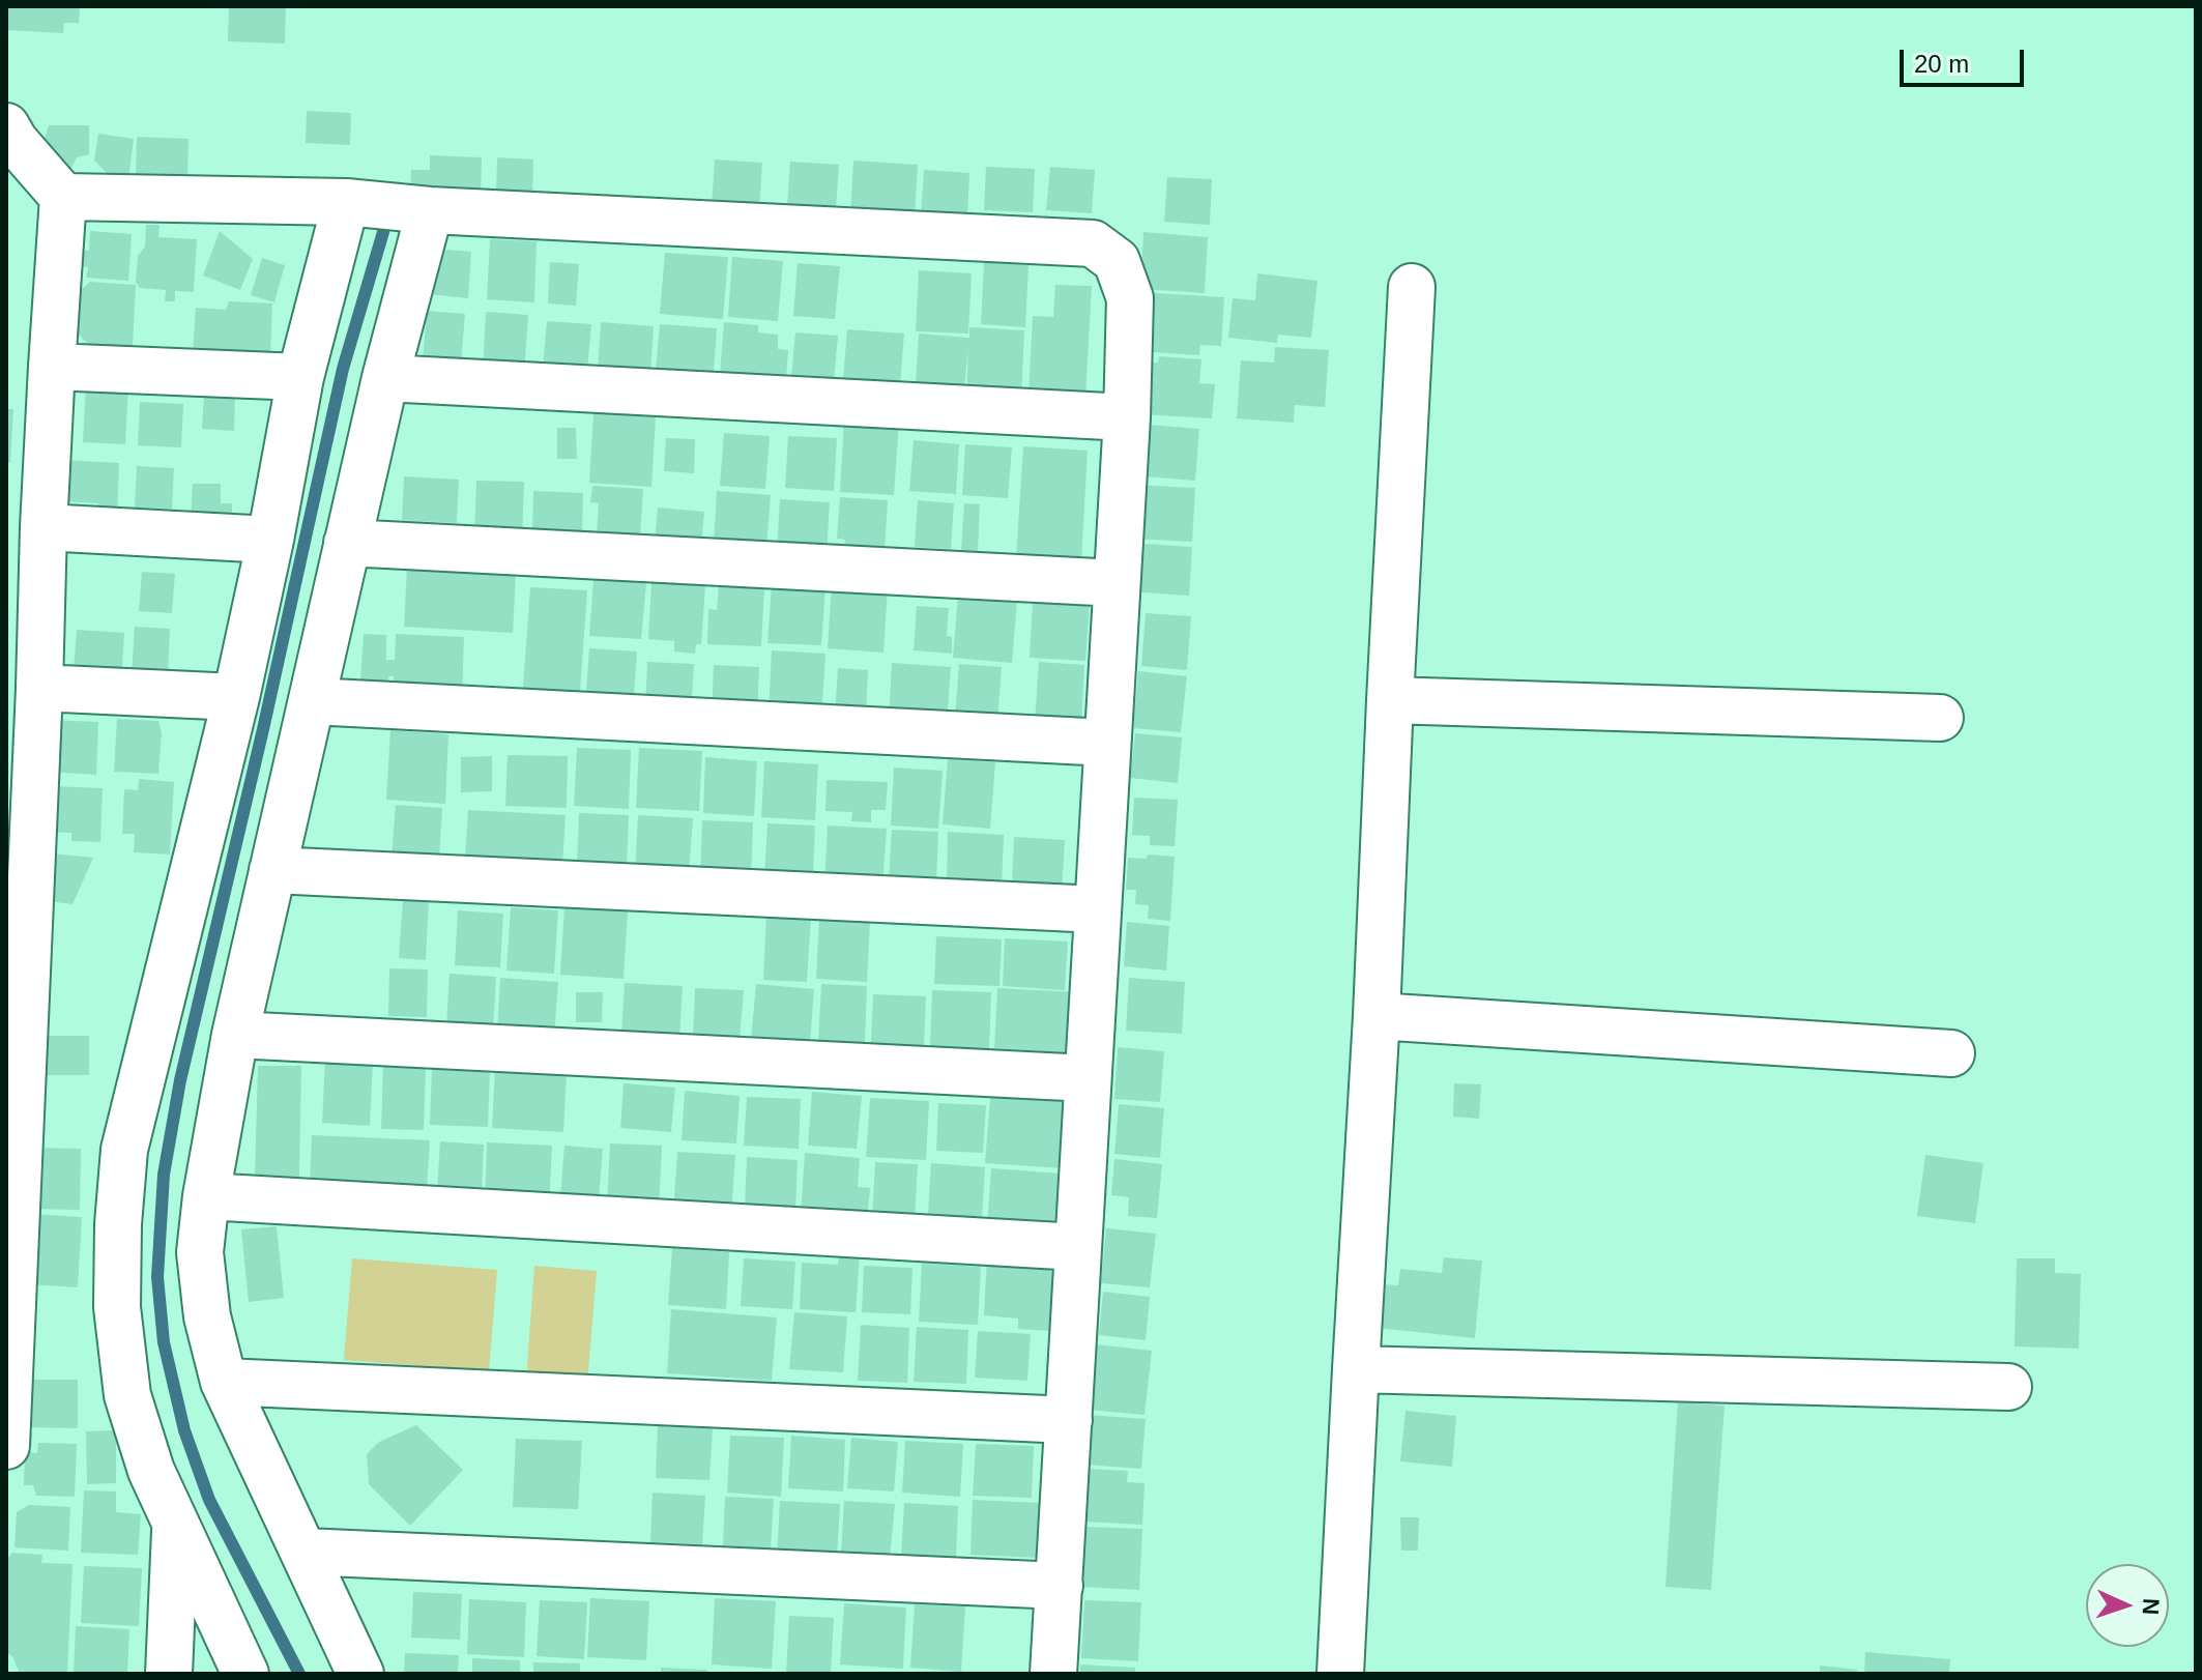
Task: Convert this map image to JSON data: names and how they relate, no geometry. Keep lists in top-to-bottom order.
{
  "scale_bar": "20 m",
  "north": "right"
}
